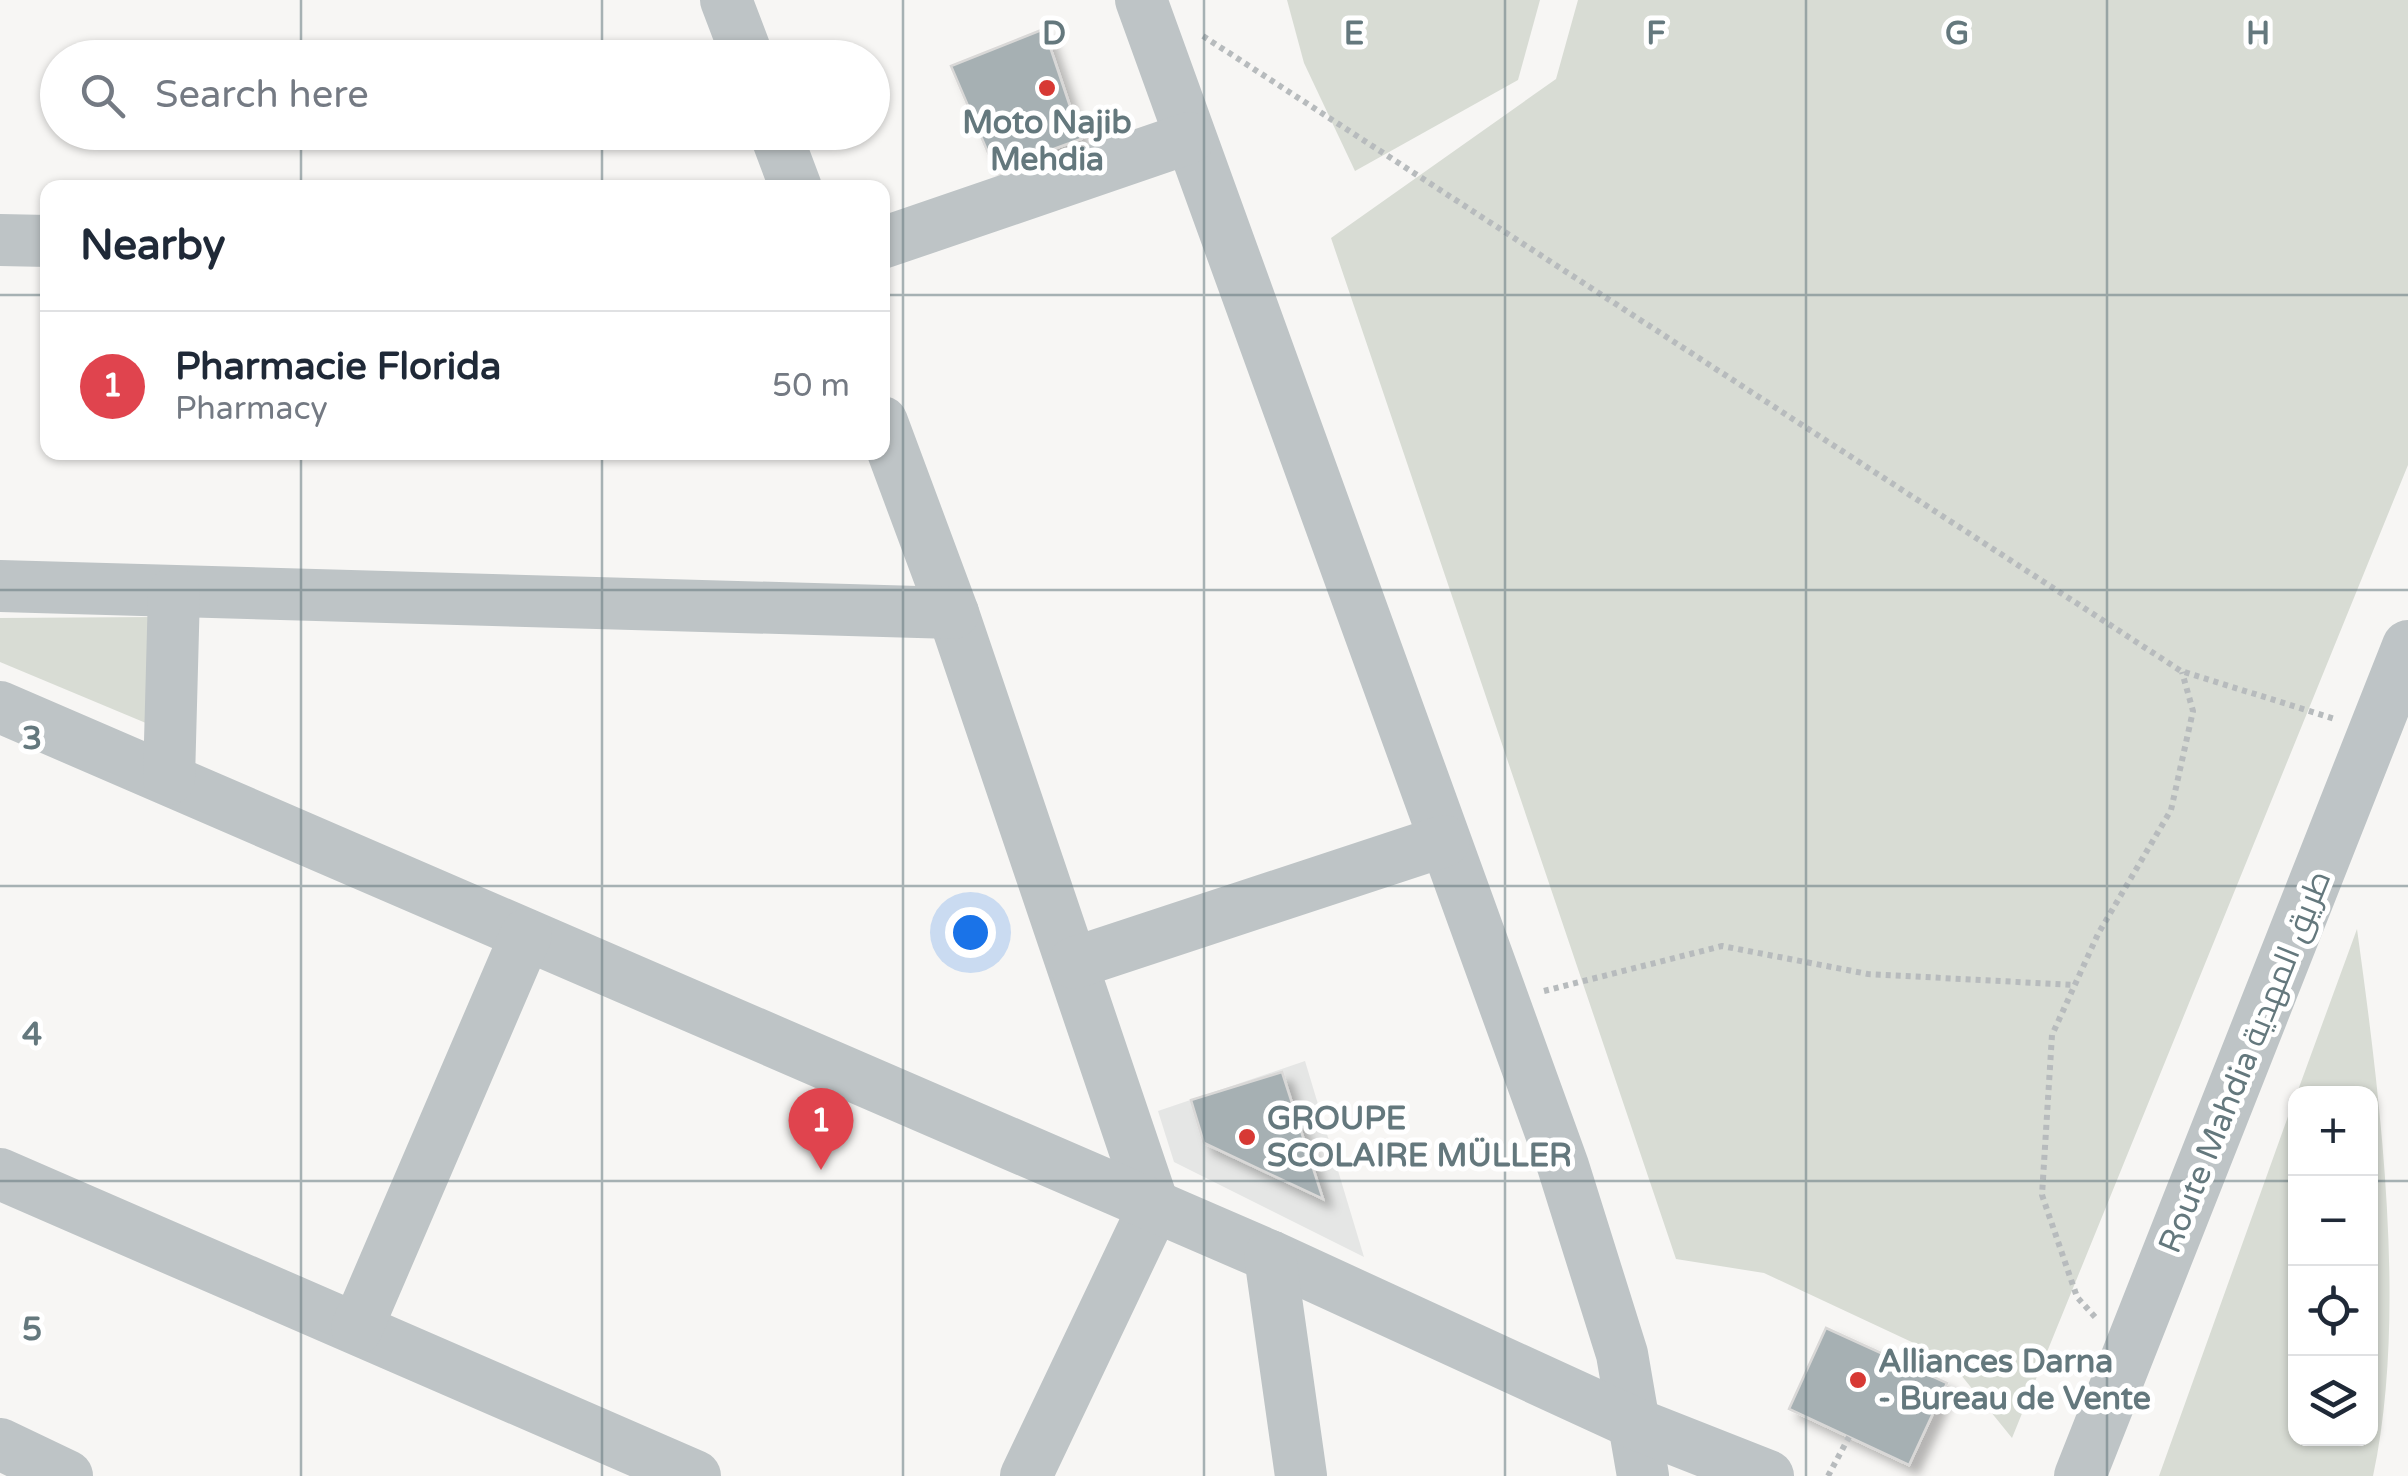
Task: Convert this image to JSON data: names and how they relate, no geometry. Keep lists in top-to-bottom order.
{
  "streets": {
    "street": ["Route Mahdia طريق المهدية"]
  },
  "places": ["Moto Najib Mehdia", "GROUPE SCOLAIRE MÜLLER", "Alliances Darna - Bureau de Vente"],
  "page": {
    "search": "Search here",
    "heading": "Nearby",
    "list": [
      {
        "mark": "1",
        "name": "Pharmacie Florida",
        "note": "Pharmacy",
        "value": "50 m"
      }
    ],
    "map_buttons": ["+", "−"],
    "pins": "1"
  },
  "grid": {
    "columns": [
      "D",
      "E",
      "F",
      "G",
      "H"
    ],
    "rows": ["3", "4", "5"]
  }
}
